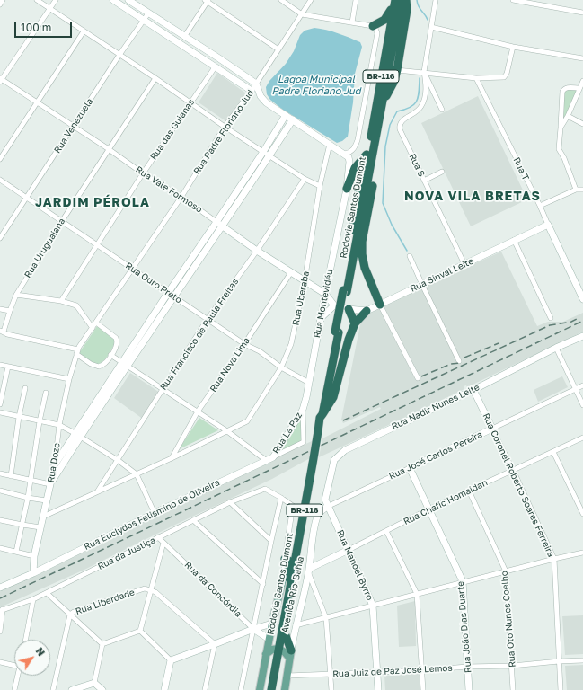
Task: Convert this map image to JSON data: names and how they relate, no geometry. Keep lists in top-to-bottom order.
{
  "streets": {
    "highway": ["BR-116", "Rodovia Santos Dumont"],
    "main road": ["Avenida Rio-Bahia"],
    "street": [
      "Rua Venezuela",
      "Rua das Guianas",
      "Rua Padre Floriano Jud",
      "Rua S",
      "Rua T",
      "Rua Vale Formoso",
      "Rua Uruguaiana",
      "Rua Sinval Leite",
      "Rua Ouro Preto",
      "Rua Uberaba",
      "Rua Montevidéu",
      "Rua Francisco de Paula Freitas",
      "Rua Nova Lima",
      "Rua Nadir Nunes Leite",
      "Rua La Paz",
      "Rua José Carlos Pereira",
      "Rua Doze",
      "Rua Coronel Roberto Soares Ferreira",
      "Rua Chafic Homaidan",
      "Rua Euclydes Felismino de Oliveira",
      "Rua da Justiça",
      "Rua Manoel Byrro",
      "Rua da Concórdia",
      "Rua Liberdade",
      "Rua Oto Nunes Coelho",
      "Rua João Dias Duarte",
      "Rua Juiz de Paz José Lemos"
    ]
  },
  "crossings": [
    ["Rua Venezuela", "Rua Vale Formoso"],
    ["Rua Venezuela", "Rua Ouro Preto"],
    ["Rua das Guianas", "Rua Vale Formoso"],
    ["Rua das Guianas", "Rua Ouro Preto"],
    ["Rua Padre Floriano Jud", "Rua Vale Formoso"],
    ["Rua Padre Floriano Jud", "Rua Ouro Preto"],
    ["Rua Padre Floriano Jud", "Rua Doze"],
    ["Rua S", "Rua Sinval Leite"],
    ["Rua T", "Rua Sinval Leite"],
    ["Rua Vale Formoso", "Rua Uruguaiana"],
    ["Rua Vale Formoso", "Rua Uberaba"],
    ["Rua Vale Formoso", "Rua Montevidéu"],
    ["Rua Vale Formoso", "Rua Francisco de Paula Freitas"],
    ["Rua Vale Formoso", "Rua Nova Lima"],
    ["Rua Uruguaiana", "Rua Ouro Preto"],
    ["Rua Ouro Preto", "Rua Uberaba"],
    ["Rua Ouro Preto", "Rua Montevidéu"],
    ["Rua Ouro Preto", "Rua Francisco de Paula Freitas"],
    ["Rua Ouro Preto", "Rua Nova Lima"],
    ["Rua Uberaba", "Rua Francisco de Paula Freitas"],
    ["Rua Uberaba", "Rua Nova Lima"],
    ["Rua Uberaba", "Rua Doze"],
    ["Rua Montevidéu", "Rua La Paz"],
    ["Rua Montevidéu", "Rua Euclydes Felismino de Oliveira"],
    ["Rua Nadir Nunes Leite", "Rua José Carlos Pereira"],
    ["Rua Nadir Nunes Leite", "Rua Coronel Roberto Soares Ferreira"],
    ["Rua Nadir Nunes Leite", "Rua Manoel Byrro"],
    ["Rua Nadir Nunes Leite", "Avenida Rio-Bahia"],
    ["Rua La Paz", "Rua Euclydes Felismino de Oliveira"],
    ["Rua José Carlos Pereira", "Rua Coronel Roberto Soares Ferreira"],
    ["Rua José Carlos Pereira", "Rua Manoel Byrro"],
    ["Rua José Carlos Pereira", "Avenida Rio-Bahia"],
    ["Rua José Carlos Pereira", "Rua João Dias Duarte"],
    ["Rua Doze", "Rua Euclydes Felismino de Oliveira"],
    ["Rua Coronel Roberto Soares Ferreira", "Rua Chafic Homaidan"],
    ["Rua Coronel Roberto Soares Ferreira", "Rua Juiz de Paz José Lemos"],
    ["Rua Chafic Homaidan", "Rua Manoel Byrro"],
    ["Rua Chafic Homaidan", "Avenida Rio-Bahia"],
    ["Rua Chafic Homaidan", "Rua Oto Nunes Coelho"],
    ["Rua Chafic Homaidan", "Rua João Dias Duarte"],
    ["Rua da Justiça", "Rua da Concórdia"],
    ["Rua da Justiça", "Avenida Rio-Bahia"],
    ["Rua Manoel Byrro", "Avenida Rio-Bahia"],
    ["Rua Manoel Byrro", "Rua Juiz de Paz José Lemos"],
    ["Rua da Concórdia", "Avenida Rio-Bahia"],
    ["Avenida Rio-Bahia", "Rua Juiz de Paz José Lemos"],
    ["Rua Oto Nunes Coelho", "Rua Juiz de Paz José Lemos"],
    ["Rua João Dias Duarte", "Rua Juiz de Paz José Lemos"]
  ],
  "districts": ["NOVA VILA BRETAS", "JARDIM PÉROLA"],
  "water": ["Lagoa Municipal Padre Floriano Jud"],
  "scale_bar": "100 m",
  "north": "top right"
}
